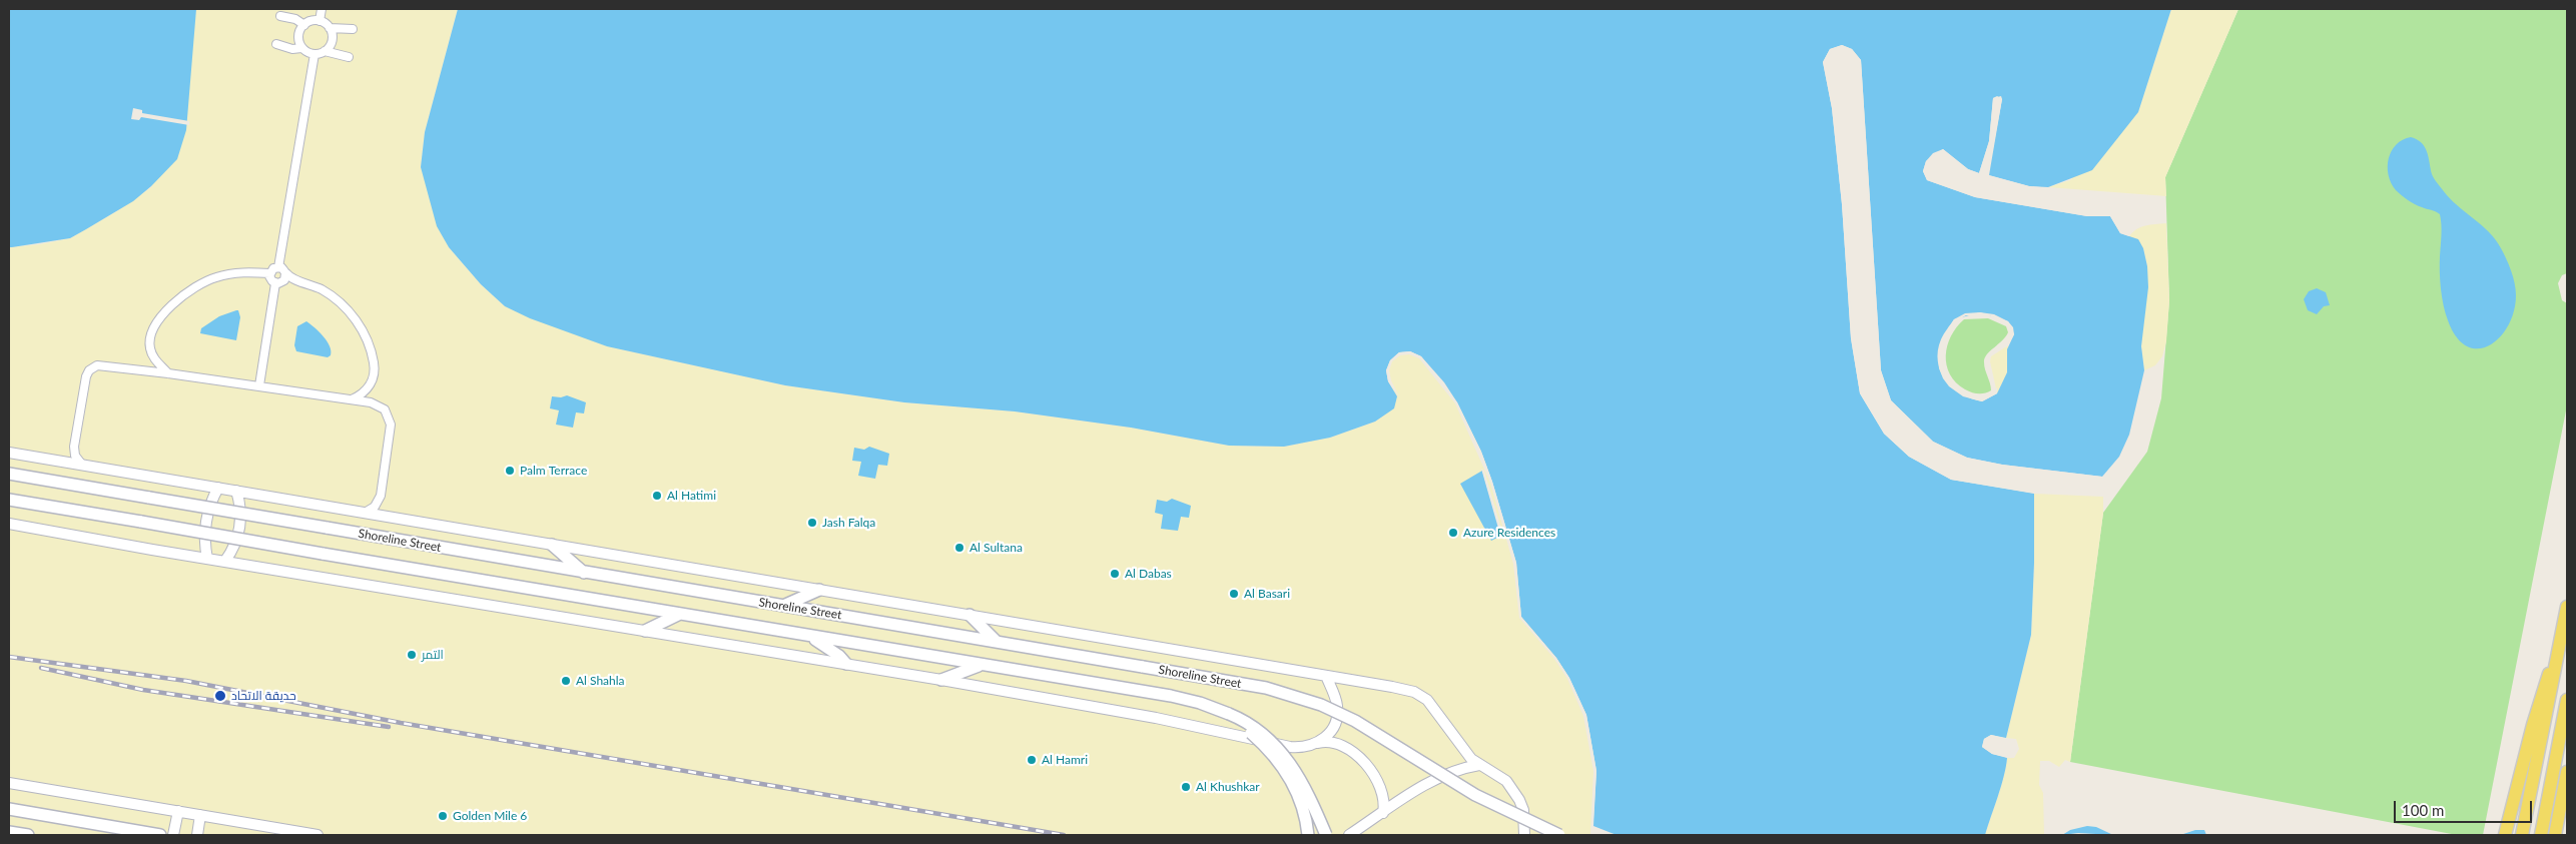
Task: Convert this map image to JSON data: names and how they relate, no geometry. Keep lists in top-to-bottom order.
{
  "streets": {
    "main road": ["Shoreline Street"]
  },
  "places": [
    "Palm Terrace",
    "Al Hatimi",
    "Jash Falqa",
    "Azure Residences",
    "Al Sultana",
    "Al Dabas",
    "Al Basari",
    "التمر",
    "Al Shahla",
    "حديقة الاتحاد",
    "Al Hamri",
    "Al Khushkar",
    "Golden Mile 6"
  ],
  "scale_bar": "100 m"
}
